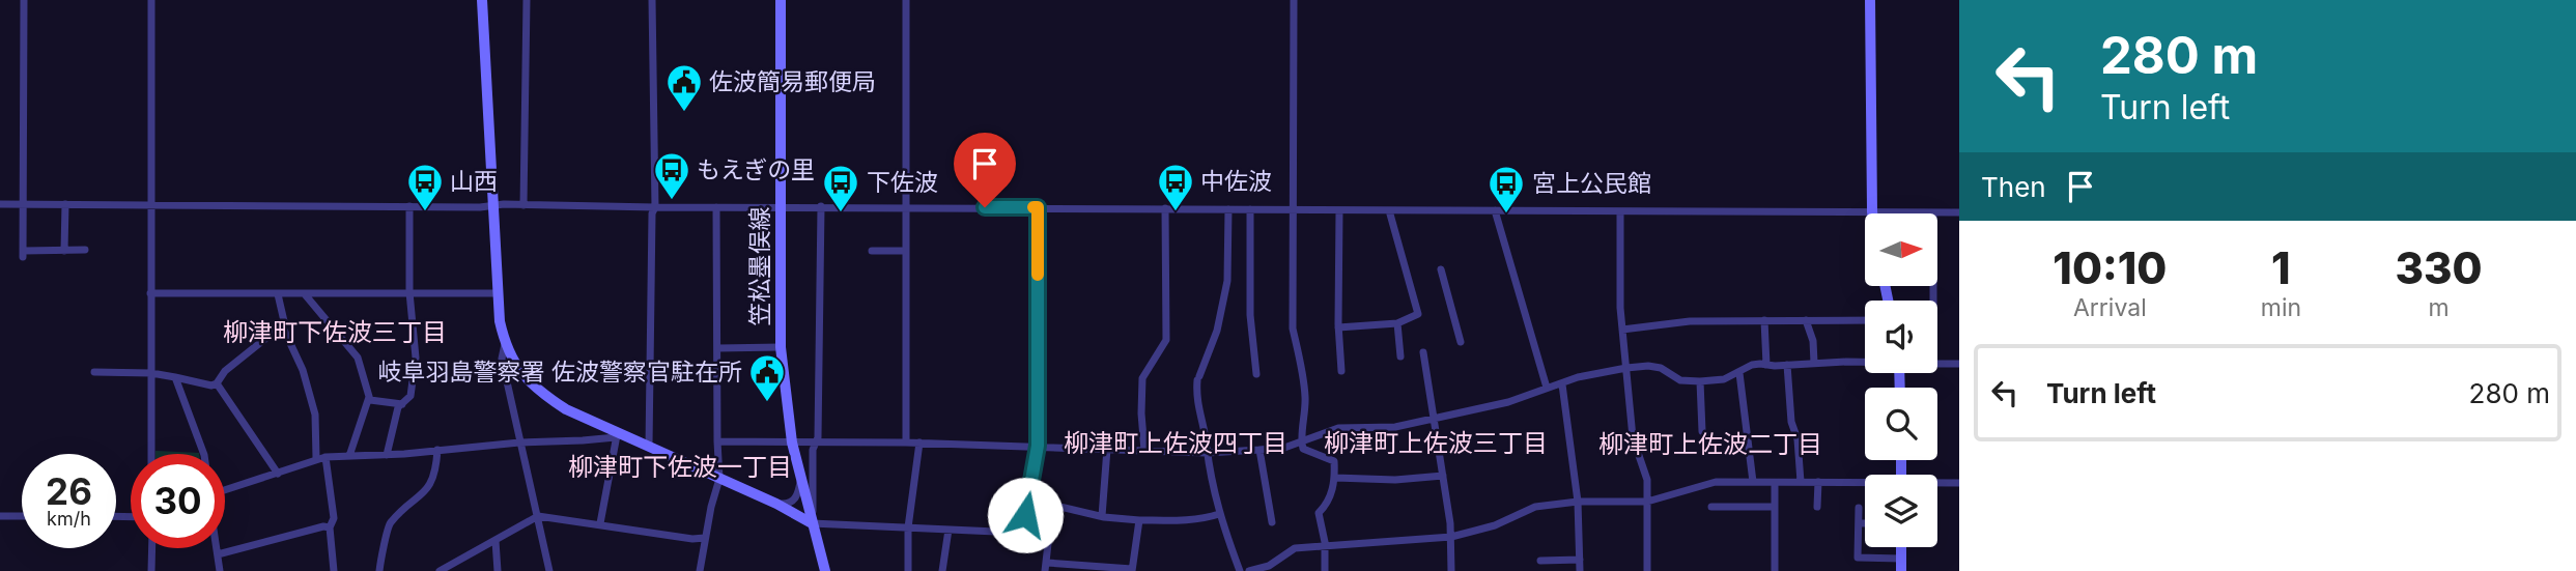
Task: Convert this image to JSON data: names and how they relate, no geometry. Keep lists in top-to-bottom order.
{
  "streets": {
    "street": ["笠松墨俣線"]
  },
  "districts": [
    "柳津町下佐波三丁目",
    "柳津町上佐波四丁目",
    "柳津町上佐波三丁目",
    "柳津町上佐波二丁目",
    "柳津町下佐波一丁目"
  ],
  "places": {
    "public building": ["佐波簡易郵便局", "岐阜羽島警察署 佐波警察官駐在所"],
    "bus stop": [
      "もえぎの里",
      "山西",
      "中佐波",
      "下佐波",
      "宮上公民館"
    ]
  },
  "north": "right",
  "page": {
    "turn": ["280 m", "Turn left"],
    "then": "Then",
    "eta": [
      "10:10",
      "Arrival",
      "1",
      "min",
      "330",
      "m"
    ],
    "list": [
      {
        "name": "Turn left",
        "value": "280 m"
      }
    ],
    "speed": "26 km/h",
    "limit": "30"
  }
}
